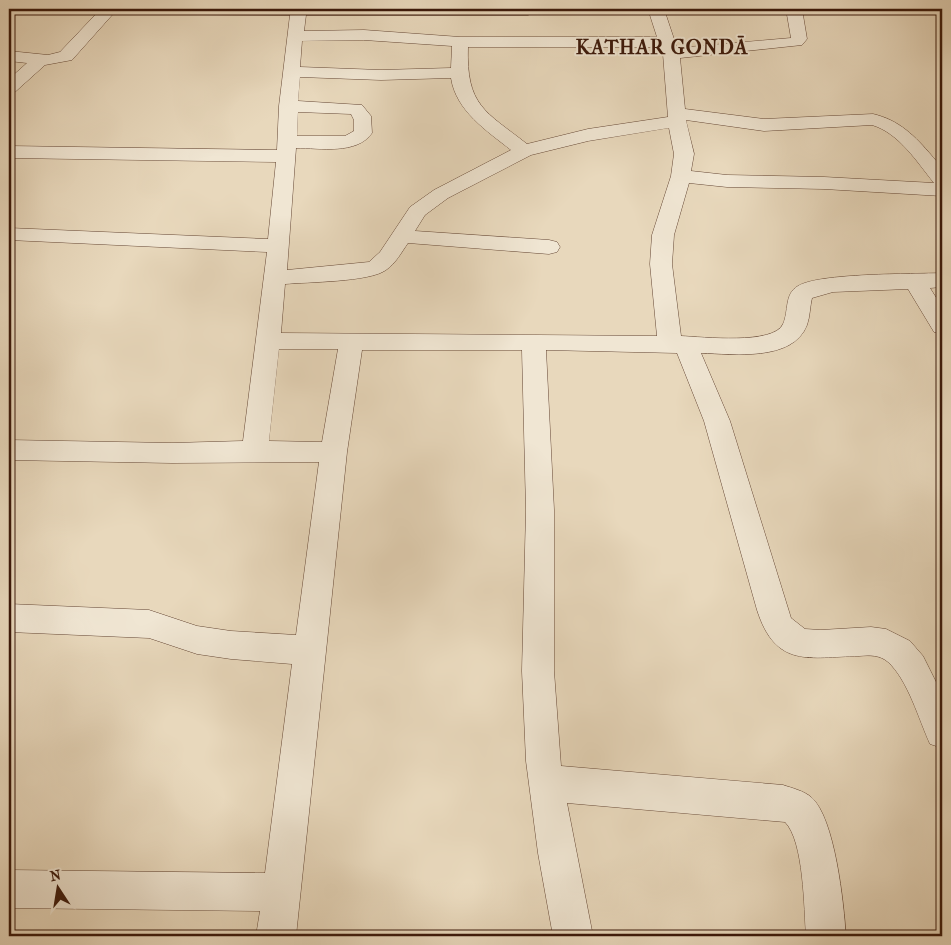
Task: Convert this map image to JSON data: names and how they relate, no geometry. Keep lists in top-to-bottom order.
{
  "districts": ["KATHAR GONDĀ"],
  "north": "top"
}
